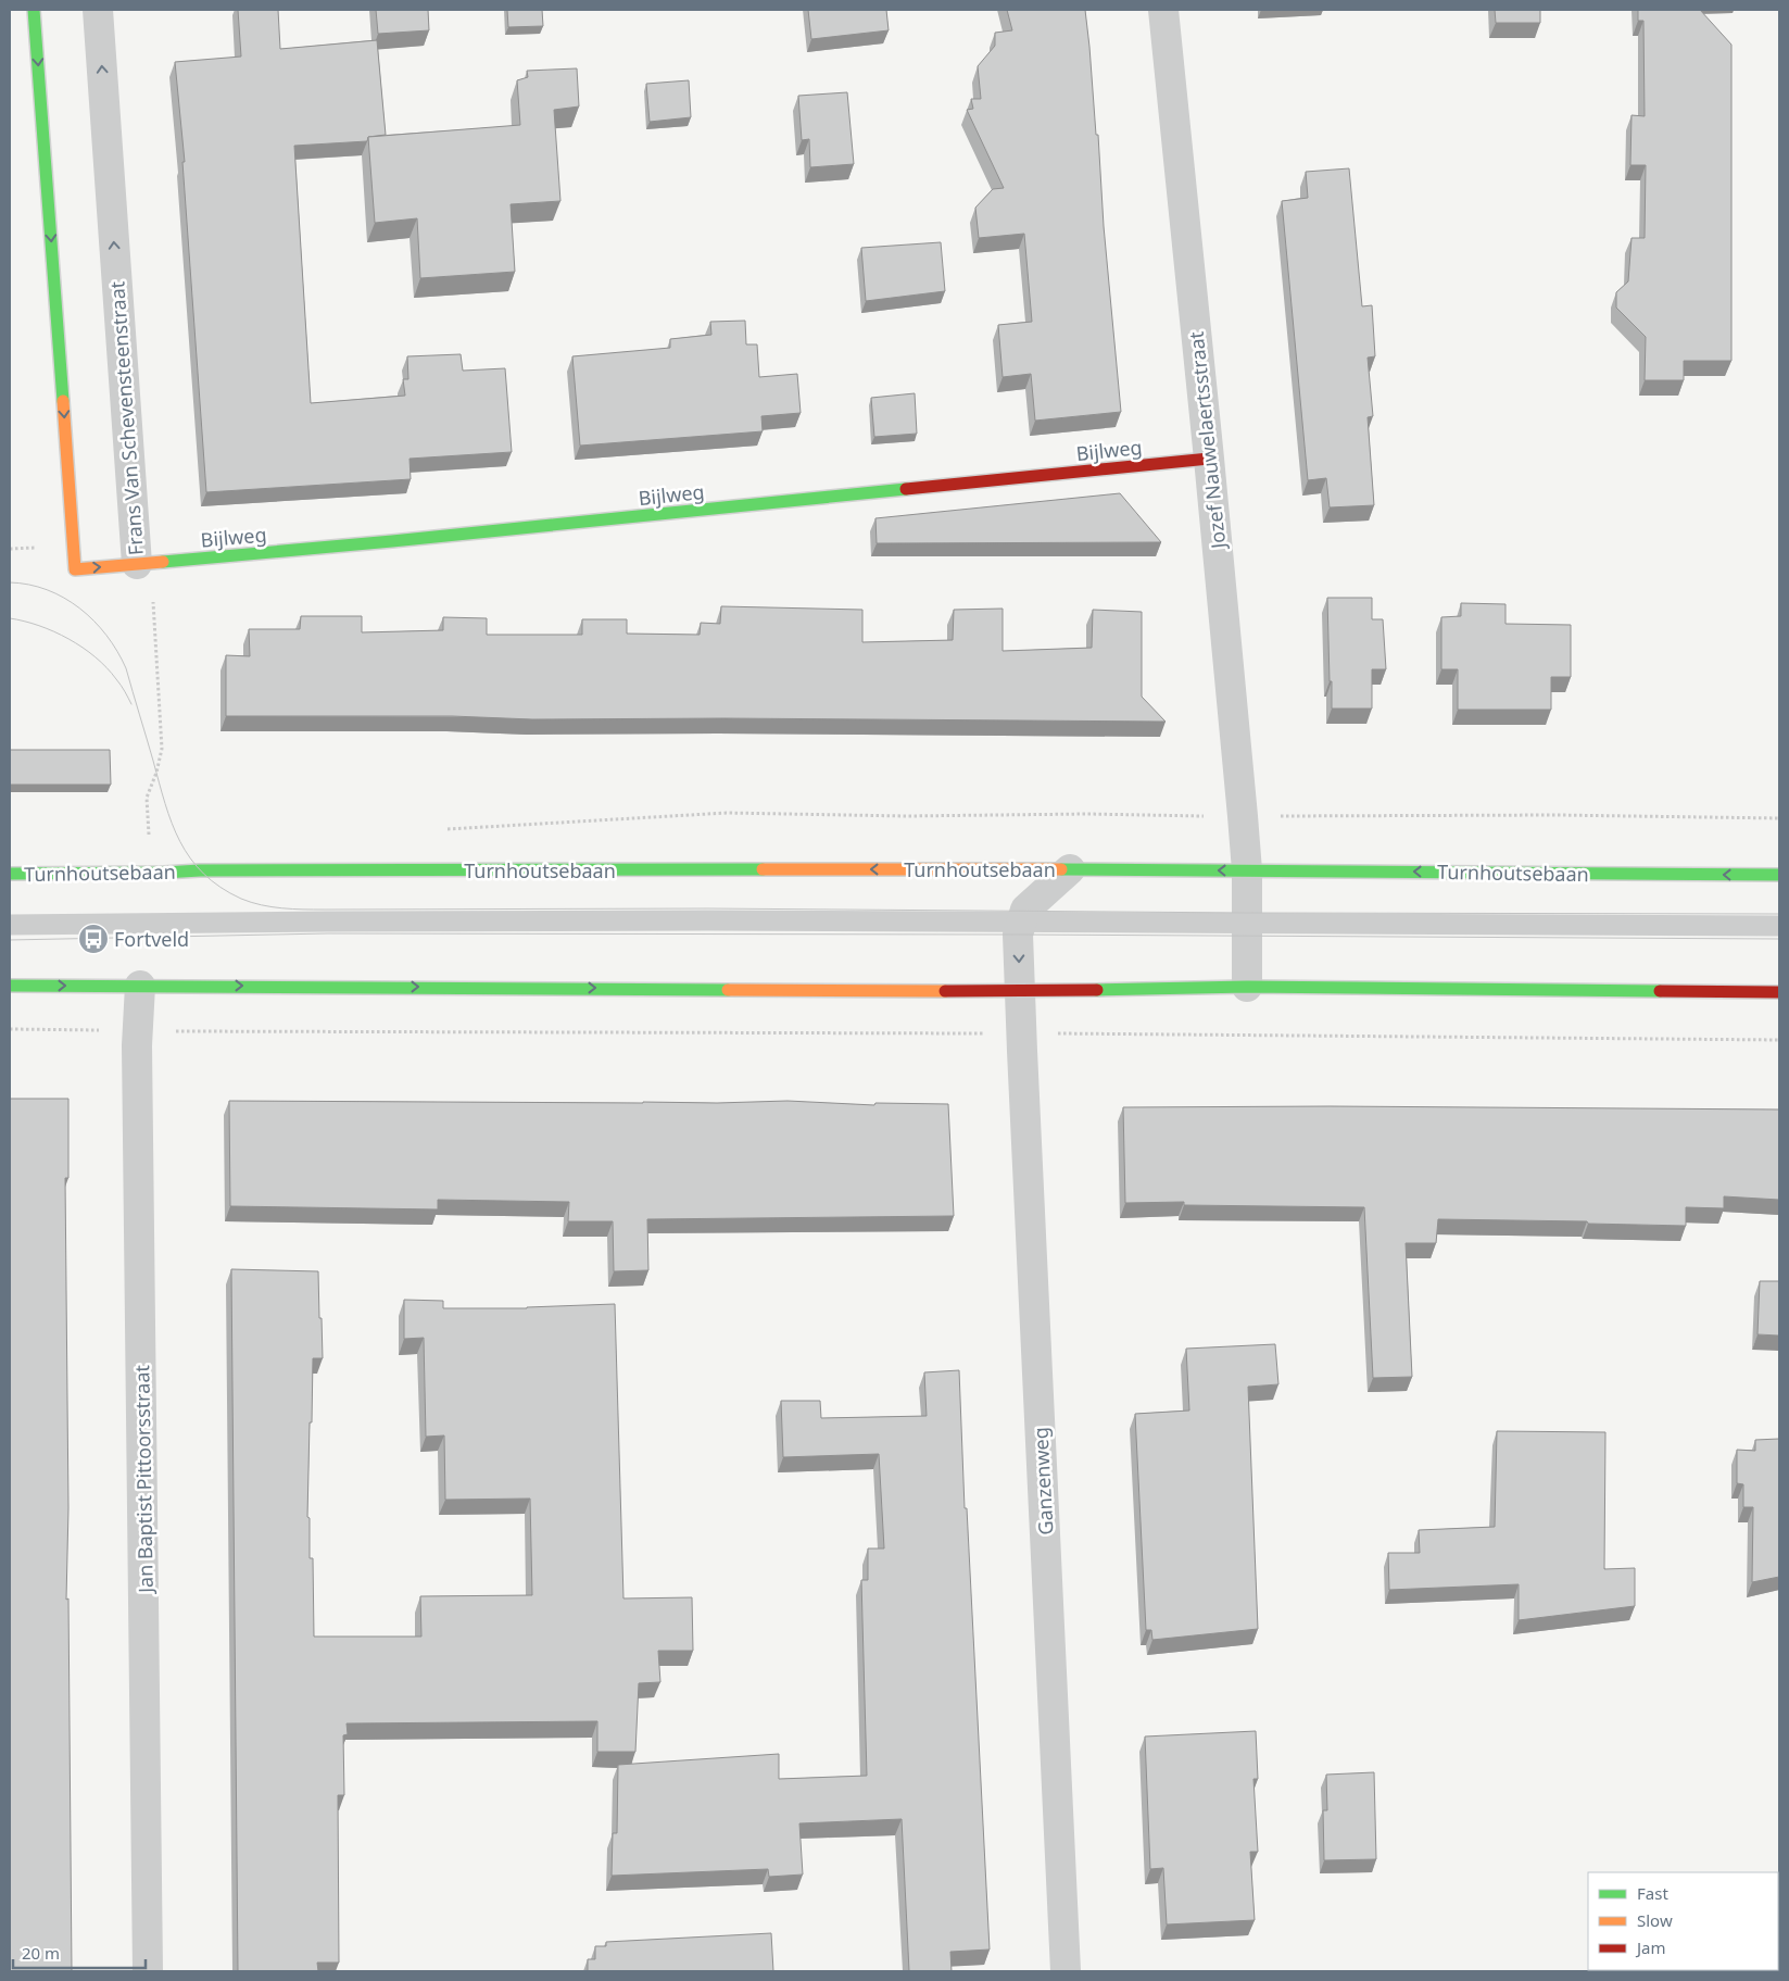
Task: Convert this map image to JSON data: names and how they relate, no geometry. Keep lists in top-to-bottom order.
{
  "streets": {
    "main road": ["Frans Van Schevensteenstraat", "Bijlweg", "Turnhoutsebaan"],
    "street": ["Jozef Nauwelaertsstraat", "Jan Baptist Pittoorsstraat", "Ganzenweg"]
  },
  "crossings": [
    ["Frans Van Schevensteenstraat", "Bijlweg"],
    ["Jozef Nauwelaertsstraat", "Bijlweg"],
    ["Jozef Nauwelaertsstraat", "Turnhoutsebaan"],
    ["Turnhoutsebaan", "Ganzenweg"]
  ],
  "one_way": ["Turnhoutsebaan"],
  "places": {
    "bus stop": ["Fortveld"]
  },
  "legend": ["Fast", "Slow", "Jam"],
  "scale_bar": "20 m"
}
